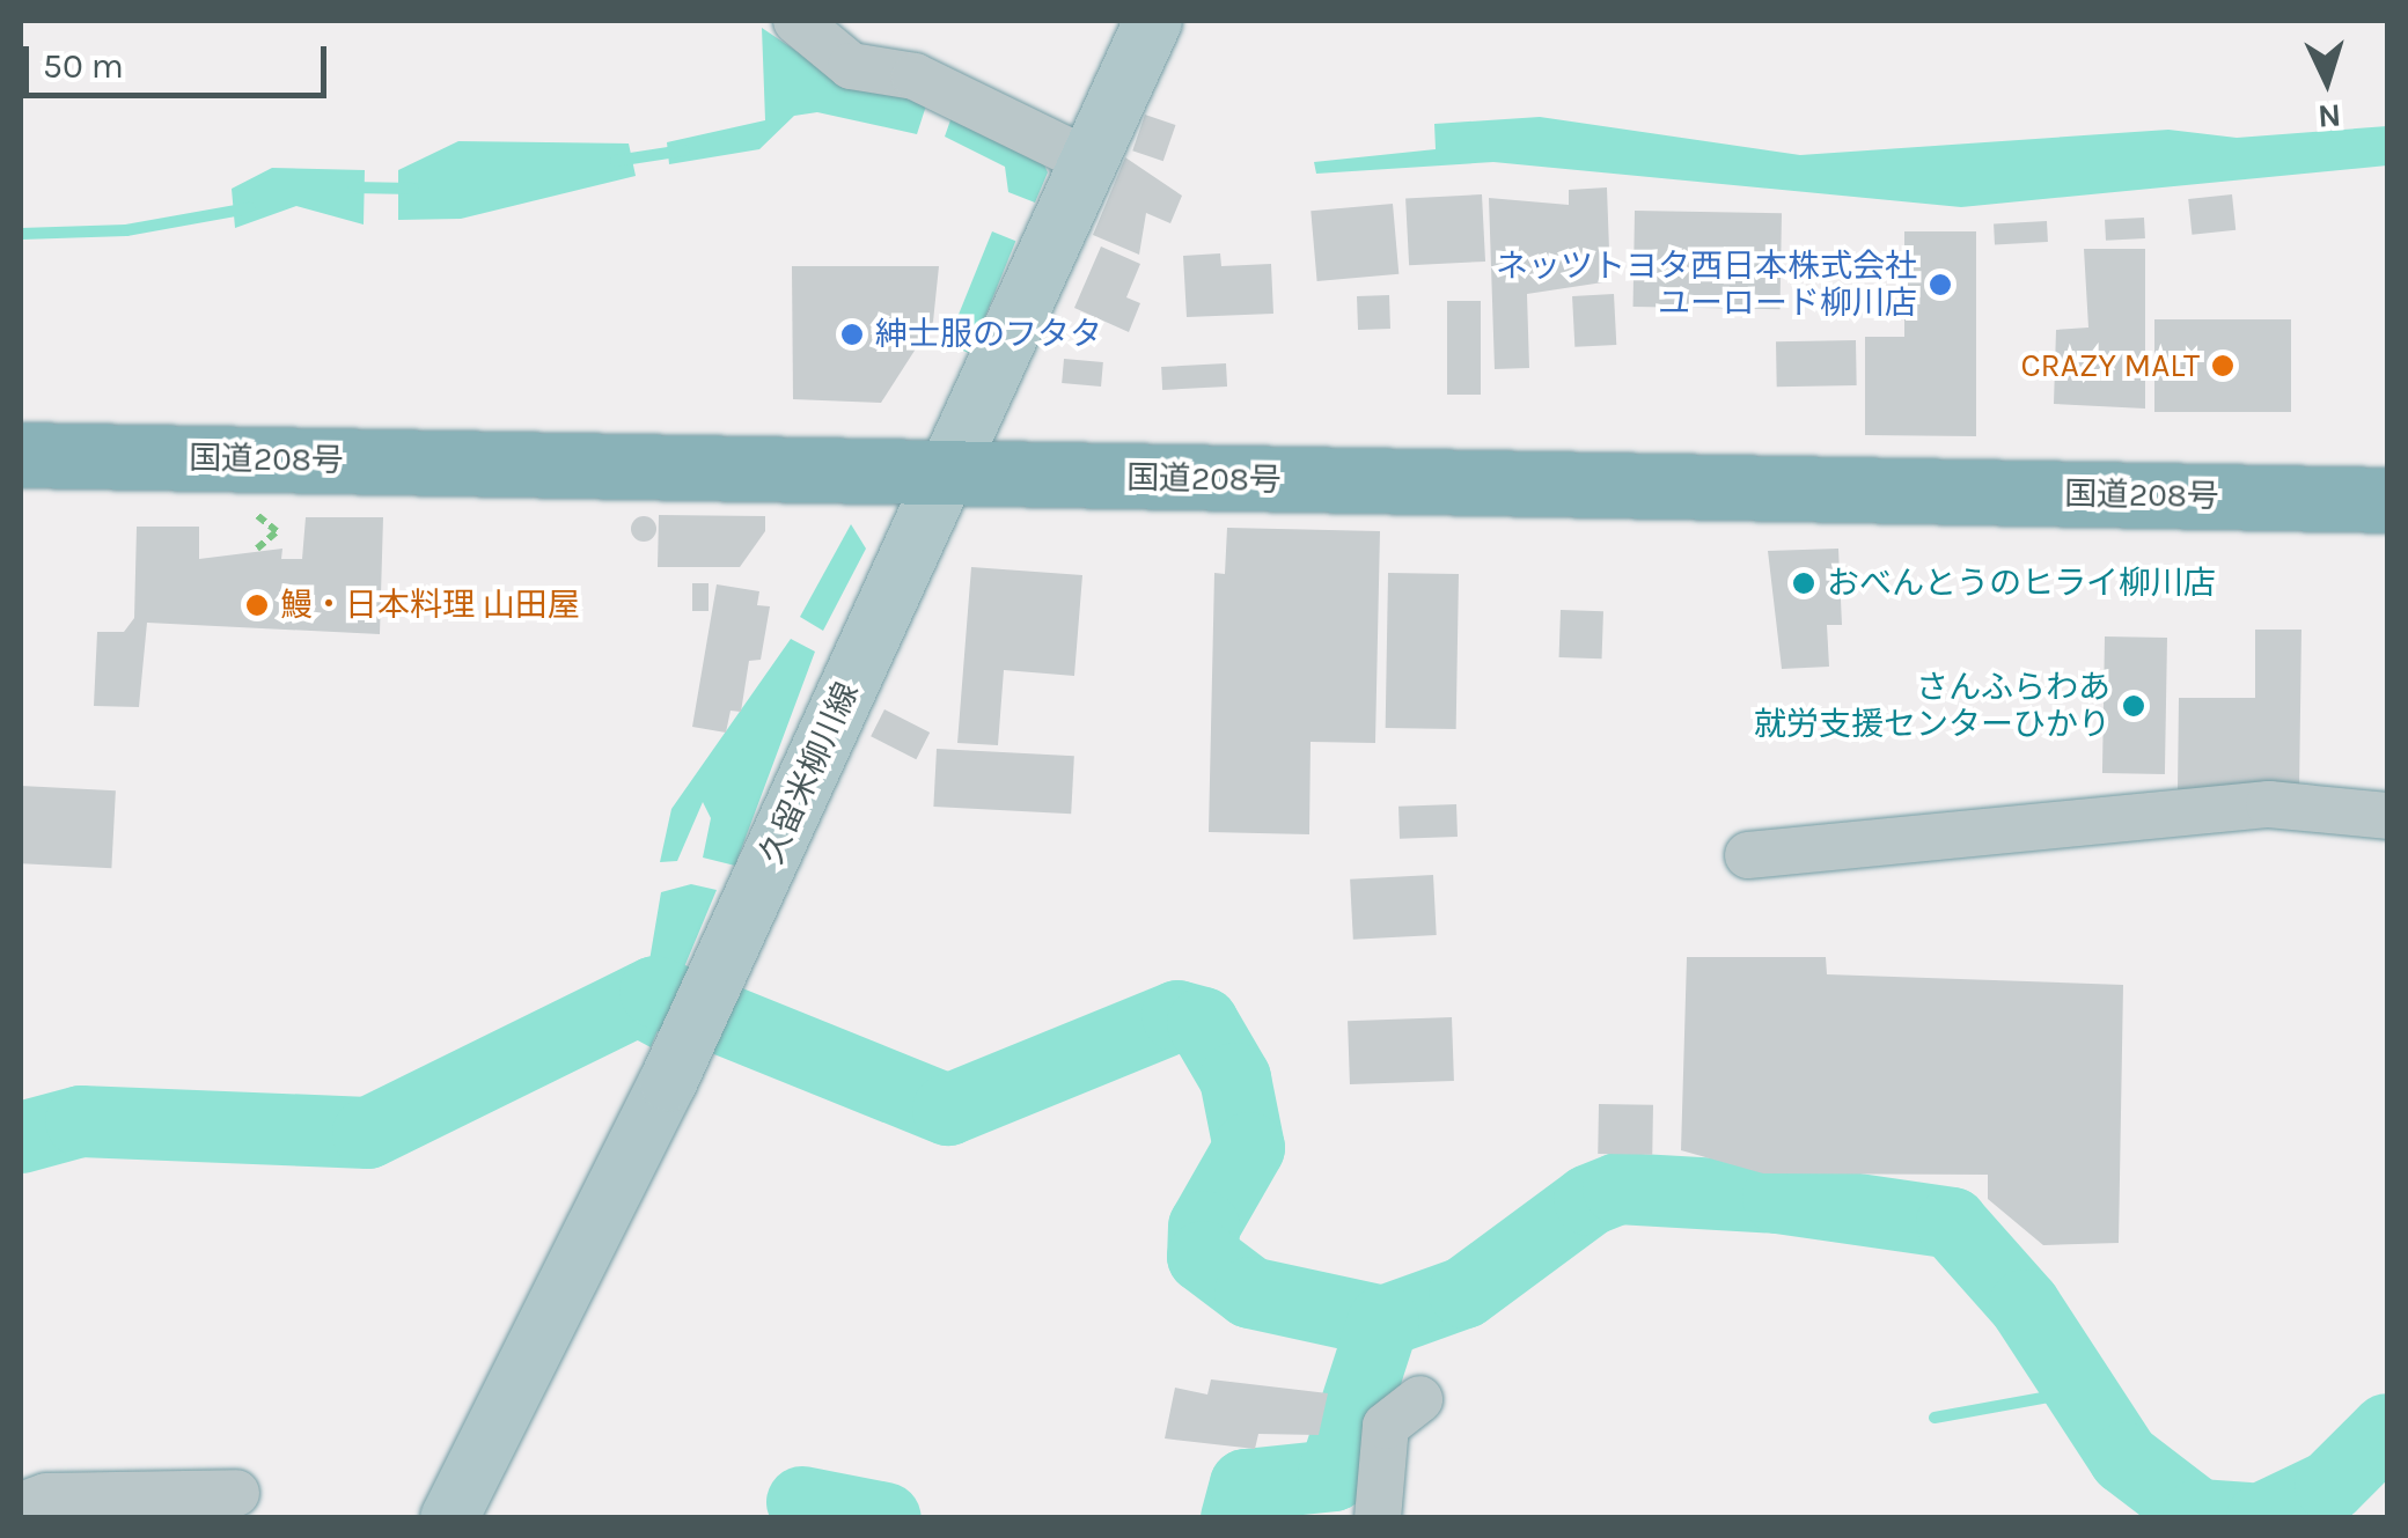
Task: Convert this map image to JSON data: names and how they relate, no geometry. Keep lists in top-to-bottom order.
{
  "streets": {
    "highway": ["国道208号"],
    "main road": ["久留米柳川線"]
  },
  "crossings": [
    ["国道208号", "久留米柳川線"]
  ],
  "places": [
    "ネッツトヨタ西日本株式会社 ユーロード柳川店",
    "紳士服のフタタ",
    "CRAZY MALT",
    "おべんとうのヒライ柳川店",
    "鰻・日本料理 山田屋",
    "さんふらわあ 就労支援センターひかり"
  ],
  "scale_bar": "50 m",
  "north": "bottom"
}
